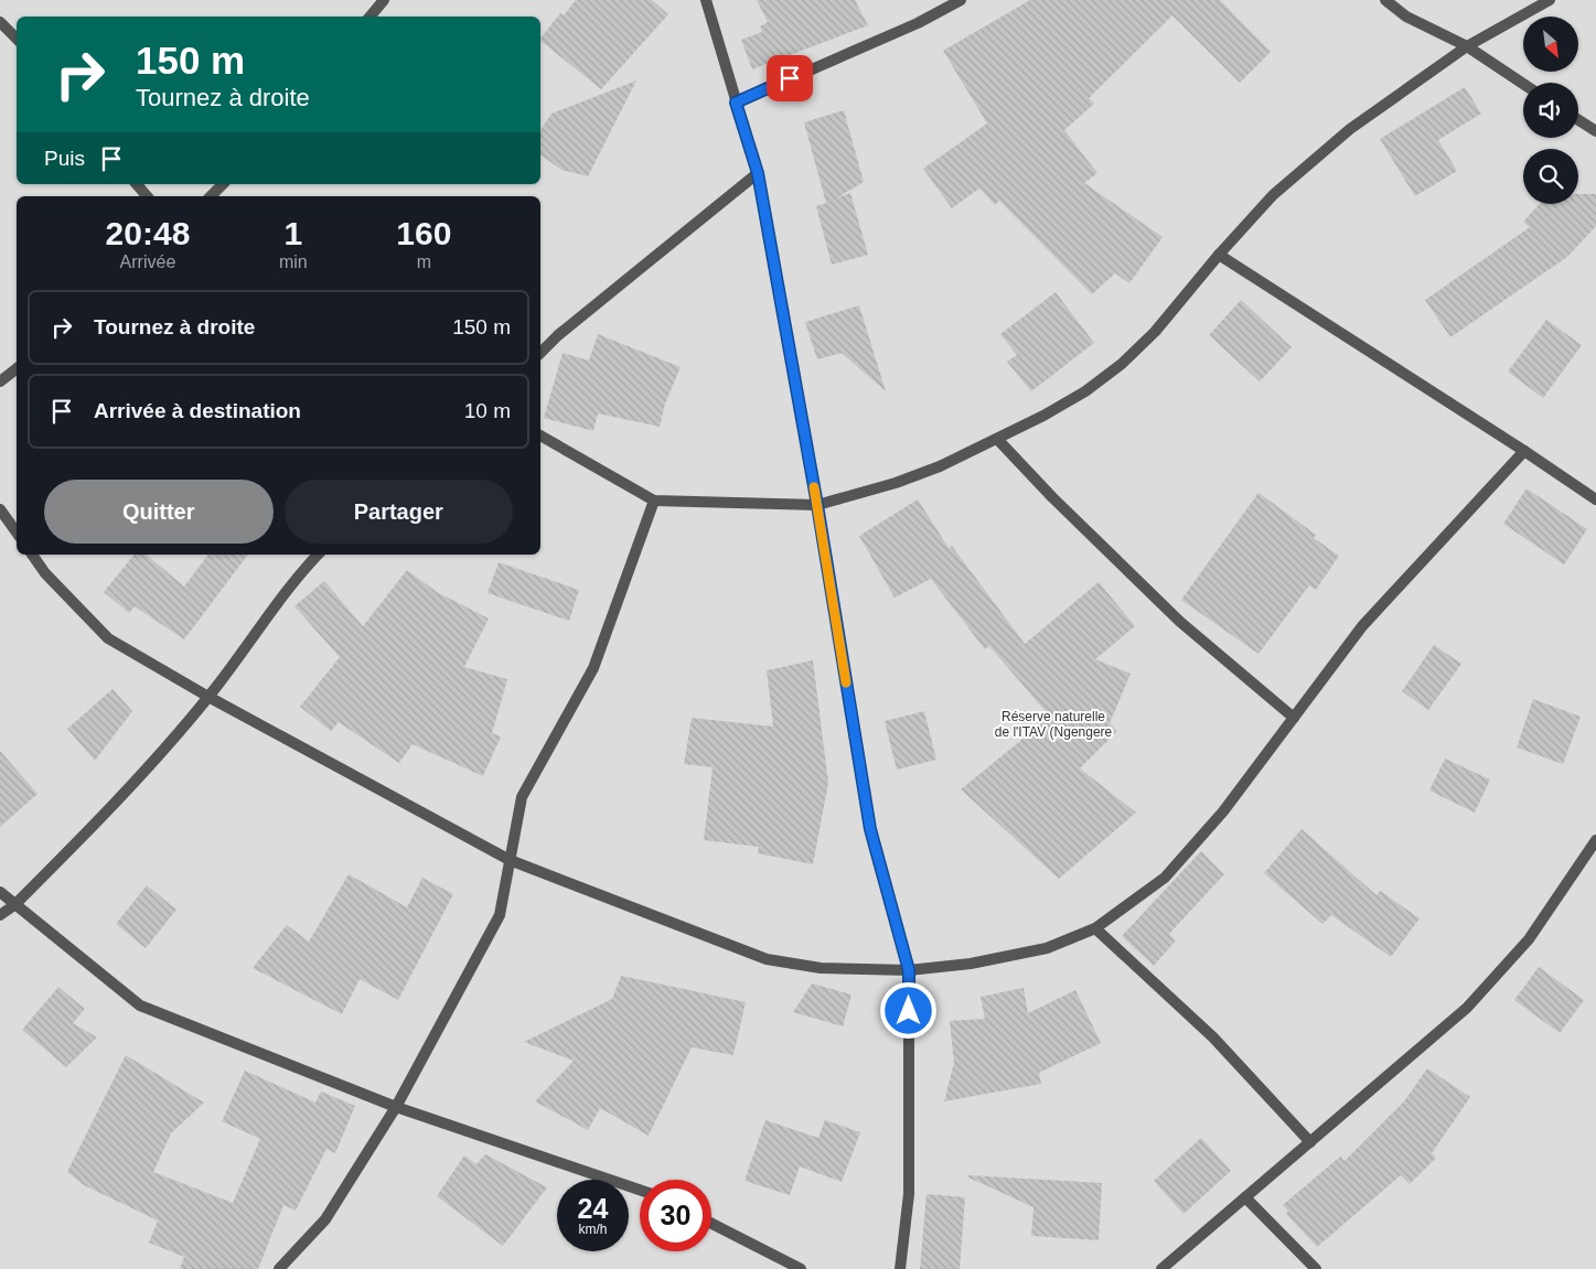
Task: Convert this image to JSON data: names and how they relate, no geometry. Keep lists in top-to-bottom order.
{
  "parks": ["Réserve naturelle de l'ITAV (Ngengere"],
  "north": "bottom right",
  "page": {
    "turn": ["150 m", "Tournez à droite"],
    "then": "Puis",
    "eta": [
      "20:48",
      "Arrivée",
      "1",
      "min",
      "160",
      "m"
    ],
    "list": [
      {
        "name": "Tournez à droite",
        "value": "150 m"
      },
      {
        "name": "Arrivée à destination",
        "value": "10 m"
      }
    ],
    "buttons": ["Quitter", "Partager"],
    "speed": "24 km/h",
    "limit": "30"
  }
}
